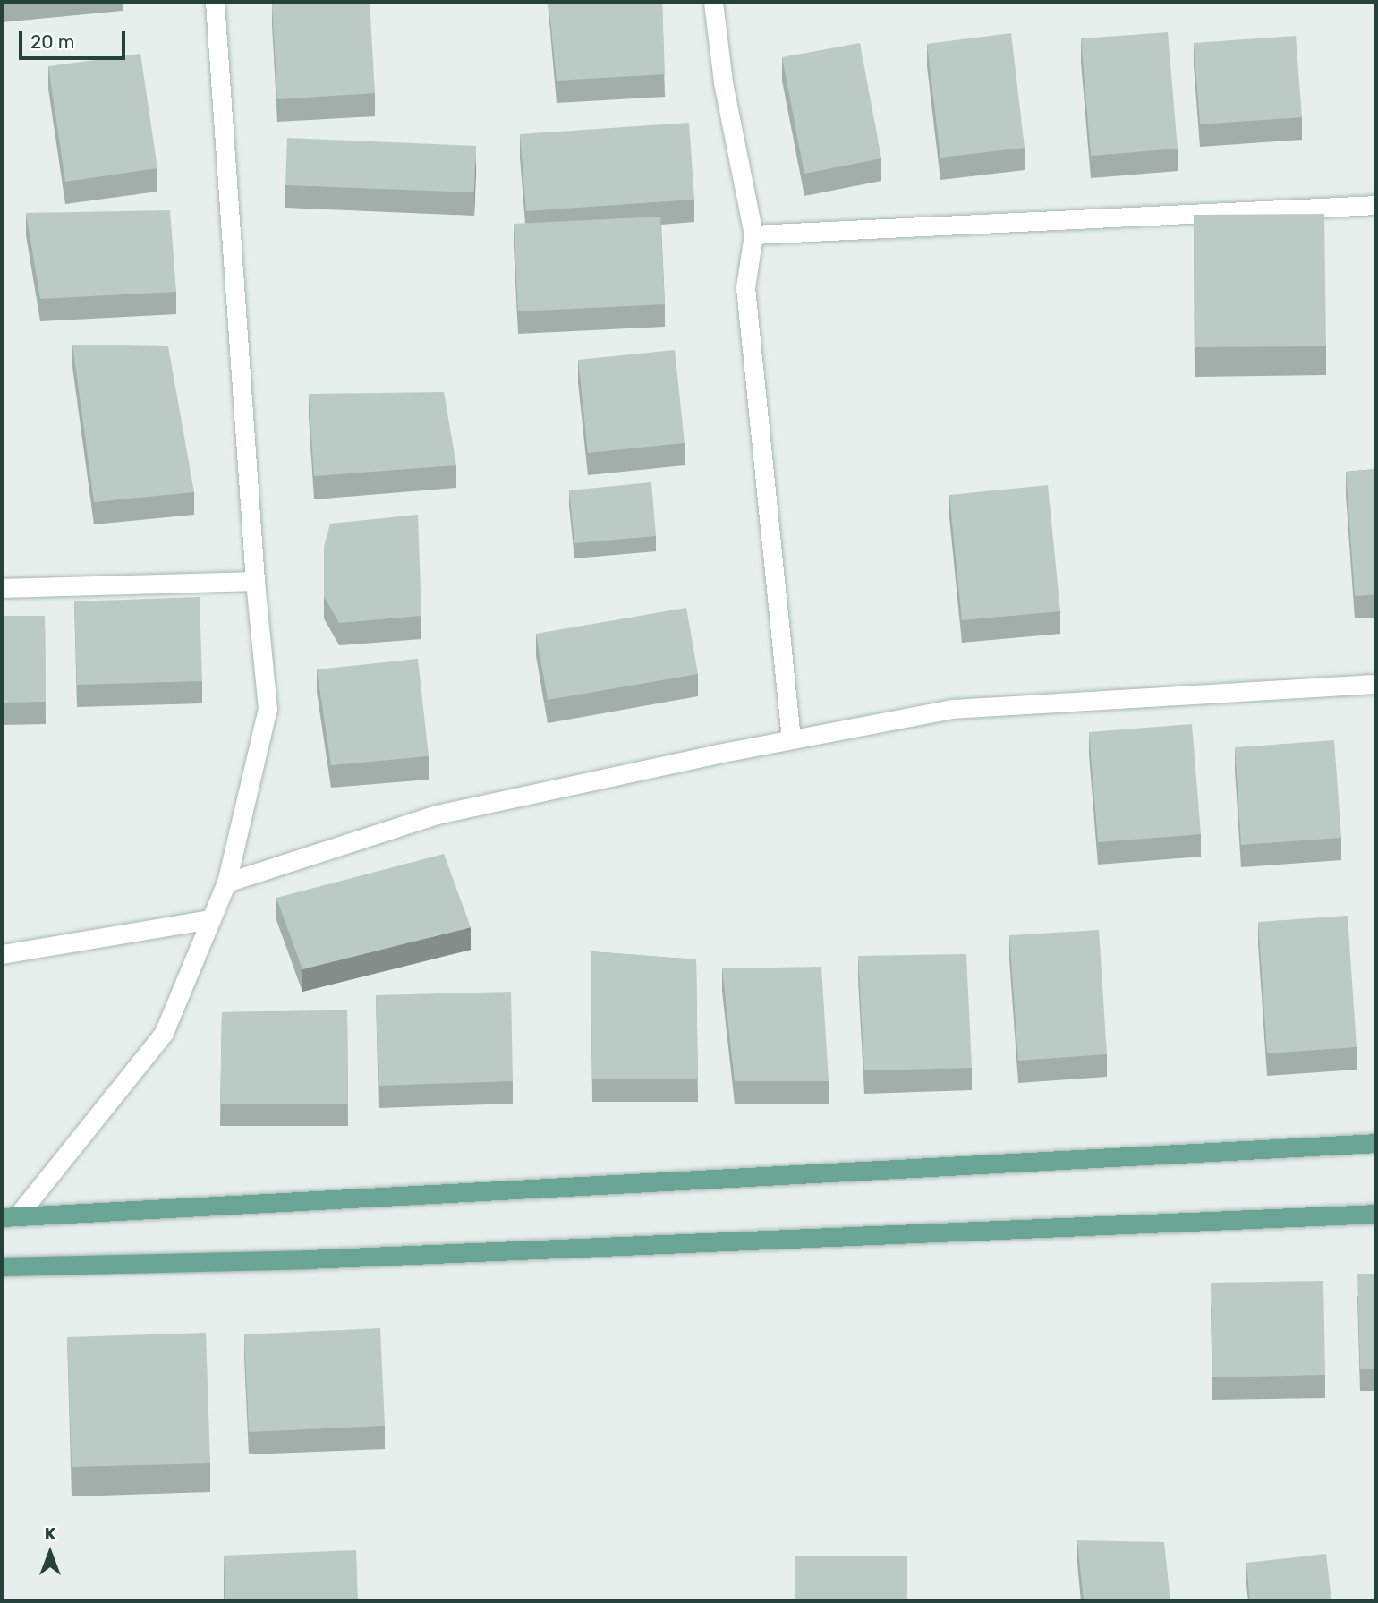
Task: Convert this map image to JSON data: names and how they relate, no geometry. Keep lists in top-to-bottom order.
{
  "scale_bar": "20 m",
  "north": "top"
}
